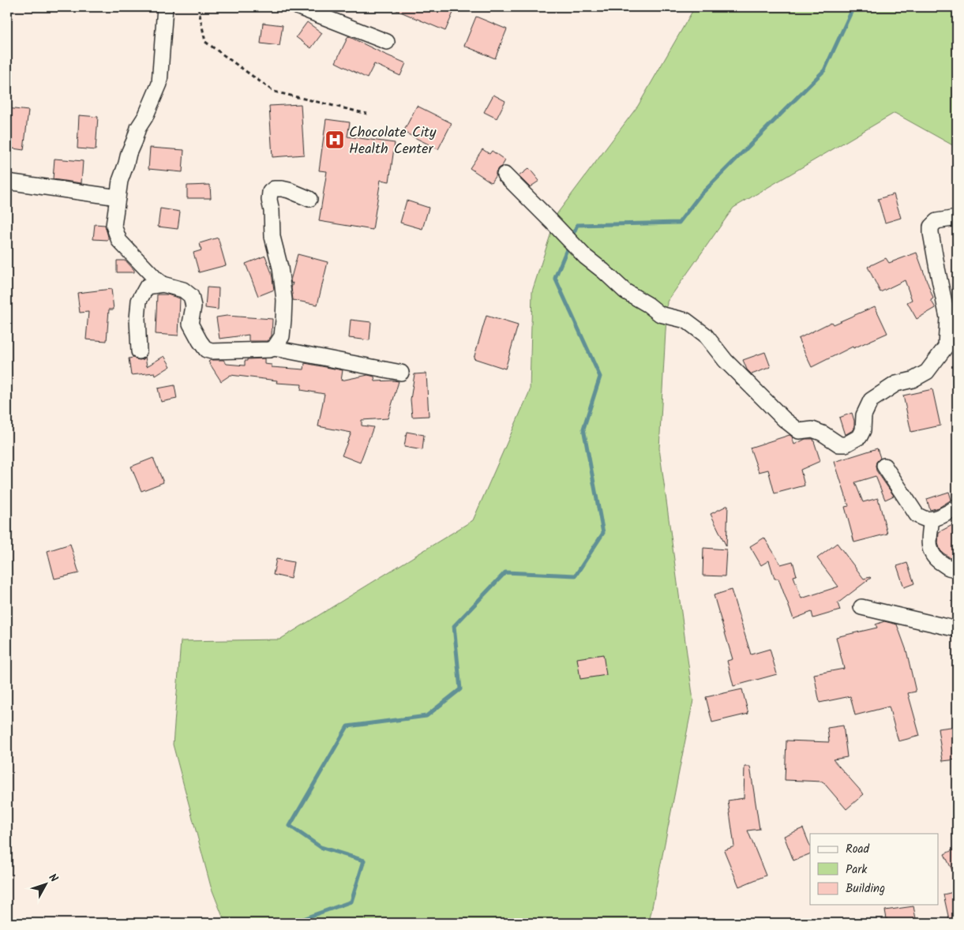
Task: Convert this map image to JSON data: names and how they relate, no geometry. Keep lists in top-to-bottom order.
{
  "places": {
    "hospital": ["Chocolate City Health Center"]
  },
  "legend": ["Road", "Park", "Building"],
  "north": "top right"
}
